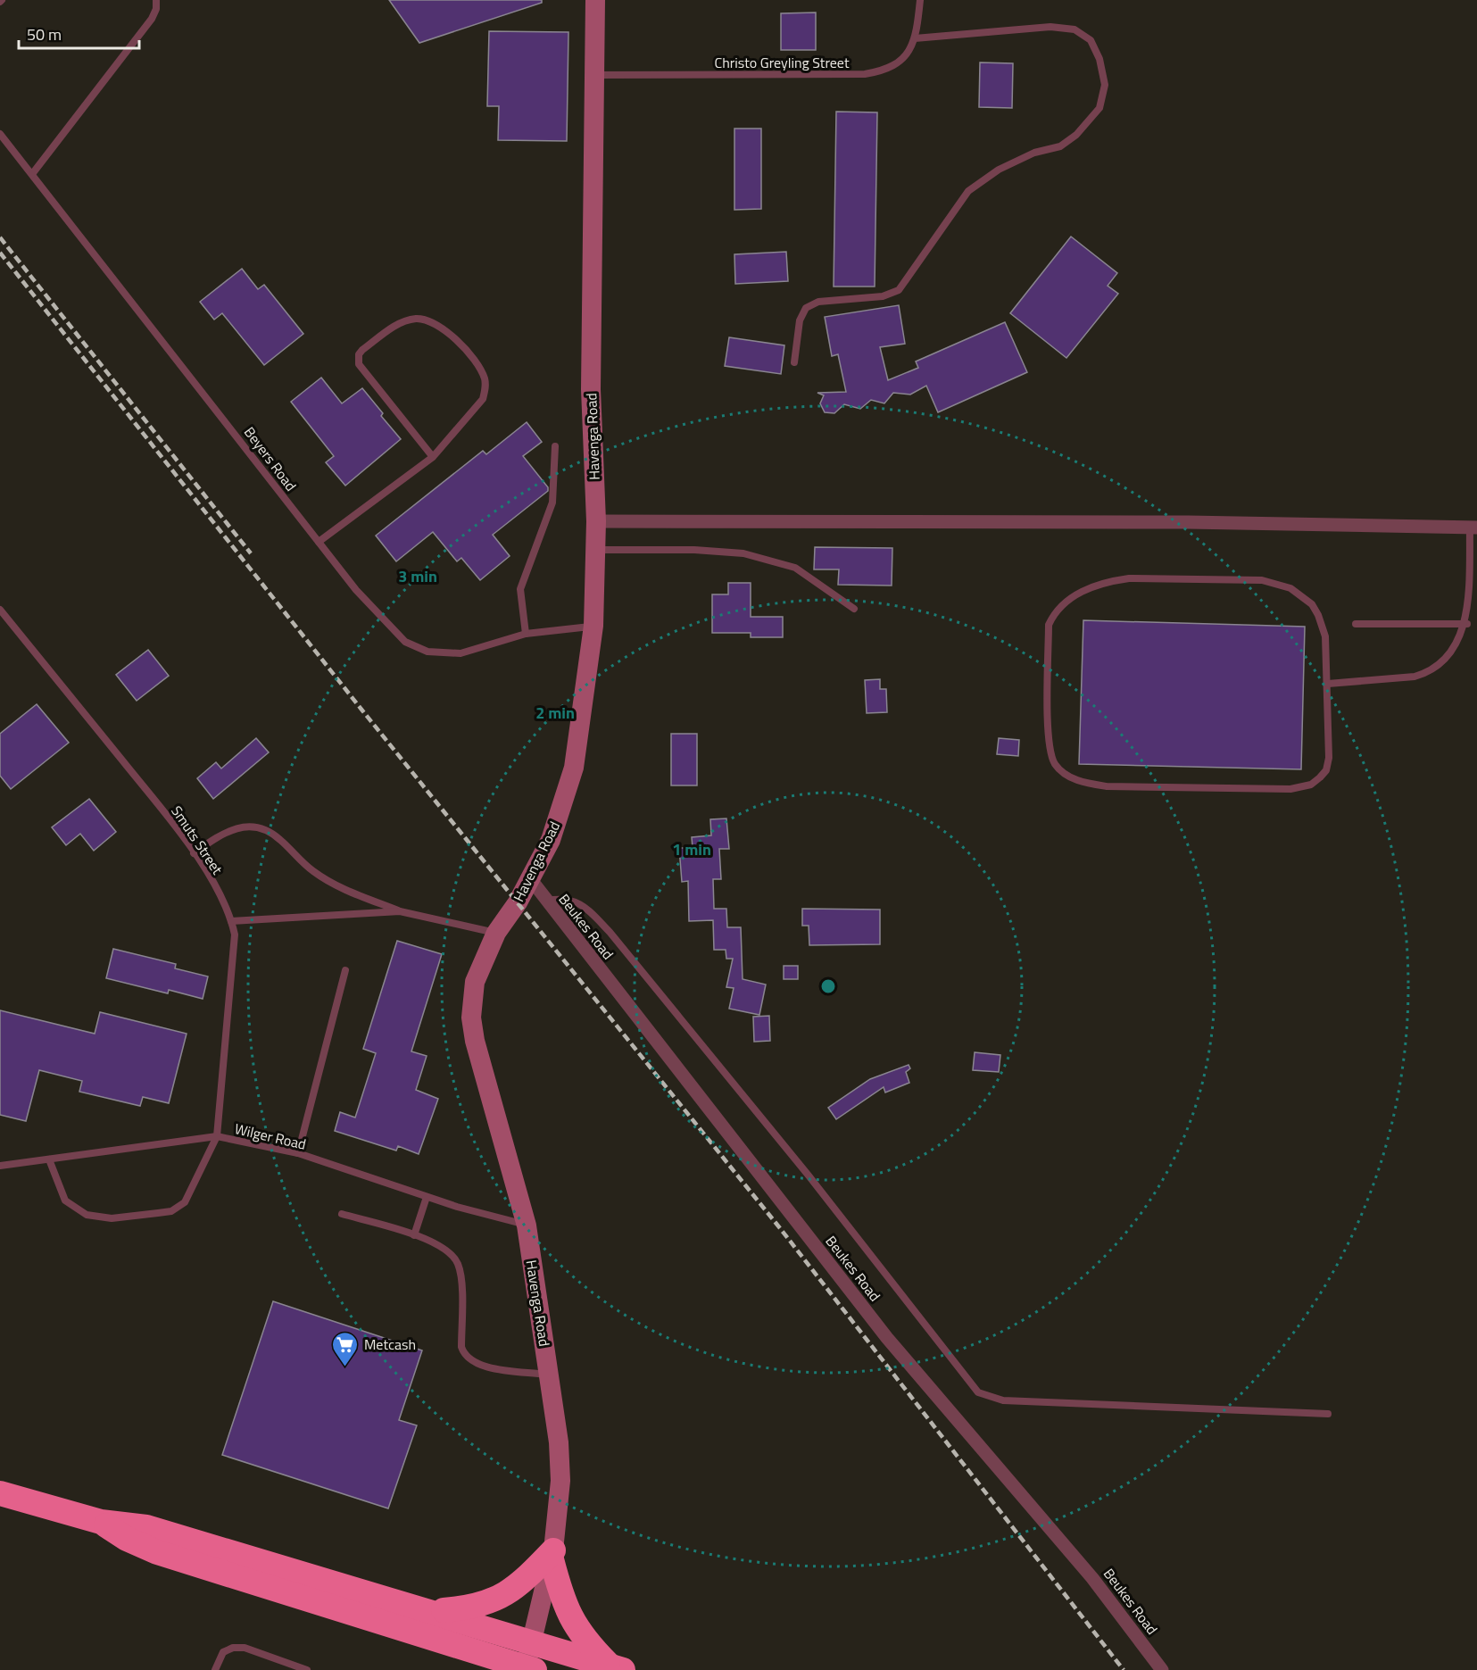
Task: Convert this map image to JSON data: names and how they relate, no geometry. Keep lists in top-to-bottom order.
{
  "streets": {
    "street": ["Havenga Road", "Beukes Road"],
    "lane": [
      "Christo Greyling Street",
      "Beyers Road",
      "Smuts Street",
      "Wilger Road"
    ]
  },
  "crossings": [
    ["Christo Greyling Street", "Havenga Road"],
    ["Havenga Road", "Beyers Road"],
    ["Havenga Road", "Beukes Road"],
    ["Havenga Road", "Wilger Road"],
    ["Smuts Street", "Wilger Road"]
  ],
  "places": {
    "supermarket": ["Metcash"]
  },
  "scale_bar": "50 m",
  "rings": ["3 min", "2 min", "1 min"]
}
